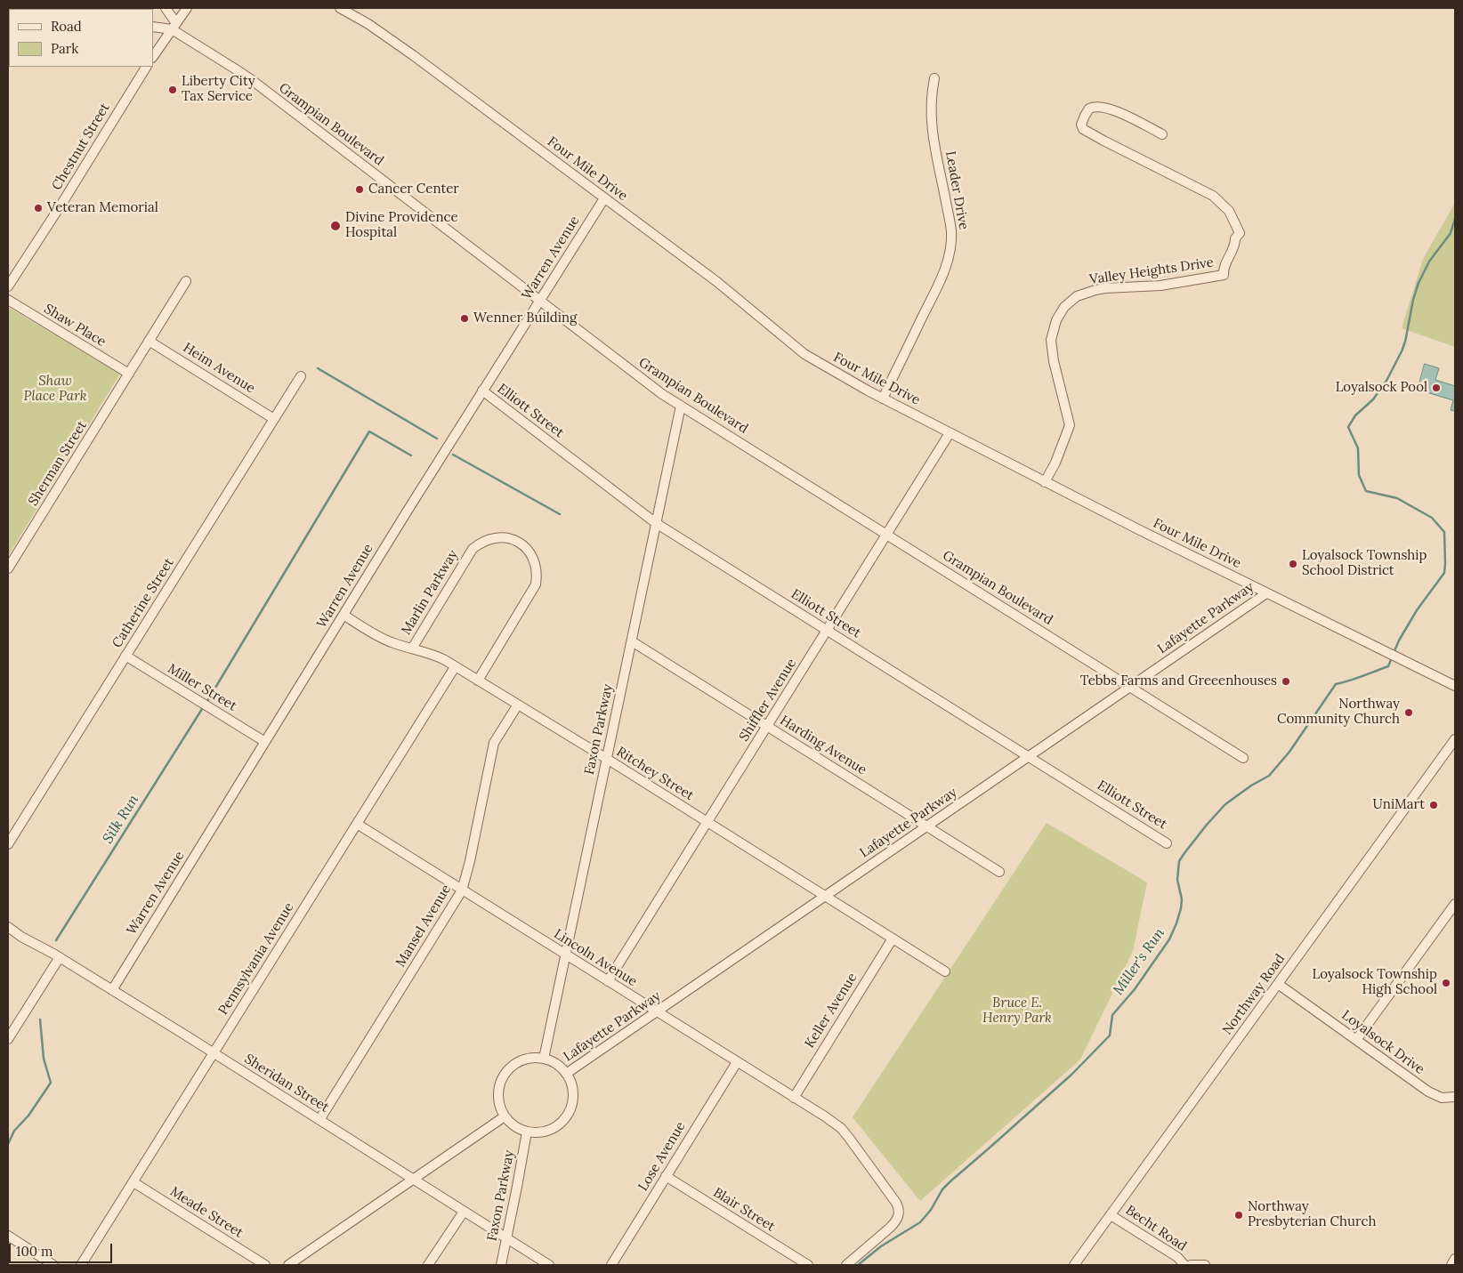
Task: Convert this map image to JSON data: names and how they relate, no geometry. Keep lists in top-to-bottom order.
{
  "streets": {
    "street": [
      "Grampian Boulevard",
      "Chestnut Street",
      "Four Mile Drive",
      "Leader Drive",
      "Warren Avenue",
      "Valley Heights Drive",
      "Shaw Place",
      "Heim Avenue",
      "Elliott Street",
      "Sherman Street",
      "Marlin Parkway",
      "Catherine Street",
      "Lafayette Parkway",
      "Miller Street",
      "Shiffler Avenue",
      "Faxon Parkway",
      "Harding Avenue",
      "Ritchey Street",
      "Mansel Avenue",
      "Lincoln Avenue",
      "Pennsylvania Avenue",
      "Northway Road",
      "Keller Avenue",
      "Loyalsock Drive",
      "Sheridan Street",
      "Lose Avenue",
      "Blair Street",
      "Meade Street",
      "Becht Road"
    ]
  },
  "crossings": [
    ["Grampian Boulevard", "Warren Avenue"],
    ["Grampian Boulevard", "Lafayette Parkway"],
    ["Grampian Boulevard", "Shiffler Avenue"],
    ["Grampian Boulevard", "Faxon Parkway"],
    ["Four Mile Drive", "Leader Drive"],
    ["Four Mile Drive", "Warren Avenue"],
    ["Four Mile Drive", "Valley Heights Drive"],
    ["Four Mile Drive", "Lafayette Parkway"],
    ["Four Mile Drive", "Shiffler Avenue"],
    ["Warren Avenue", "Elliott Street"],
    ["Warren Avenue", "Miller Street"],
    ["Warren Avenue", "Ritchey Street"],
    ["Warren Avenue", "Sheridan Street"],
    ["Shaw Place", "Sherman Street"],
    ["Heim Avenue", "Sherman Street"],
    ["Heim Avenue", "Catherine Street"],
    ["Elliott Street", "Lafayette Parkway"],
    ["Elliott Street", "Shiffler Avenue"],
    ["Elliott Street", "Faxon Parkway"],
    ["Marlin Parkway", "Ritchey Street"],
    ["Catherine Street", "Miller Street"],
    ["Lafayette Parkway", "Faxon Parkway"],
    ["Lafayette Parkway", "Harding Avenue"],
    ["Lafayette Parkway", "Ritchey Street"],
    ["Lafayette Parkway", "Lincoln Avenue"],
    ["Shiffler Avenue", "Harding Avenue"],
    ["Shiffler Avenue", "Ritchey Street"],
    ["Shiffler Avenue", "Lincoln Avenue"],
    ["Faxon Parkway", "Harding Avenue"],
    ["Faxon Parkway", "Ritchey Street"],
    ["Faxon Parkway", "Lincoln Avenue"],
    ["Faxon Parkway", "Sheridan Street"],
    ["Ritchey Street", "Mansel Avenue"],
    ["Ritchey Street", "Pennsylvania Avenue"],
    ["Ritchey Street", "Keller Avenue"],
    ["Mansel Avenue", "Lincoln Avenue"],
    ["Mansel Avenue", "Sheridan Street"],
    ["Lincoln Avenue", "Pennsylvania Avenue"],
    ["Lincoln Avenue", "Keller Avenue"],
    ["Lincoln Avenue", "Lose Avenue"],
    ["Pennsylvania Avenue", "Sheridan Street"],
    ["Pennsylvania Avenue", "Meade Street"],
    ["Northway Road", "Loyalsock Drive"],
    ["Northway Road", "Becht Road"],
    ["Lose Avenue", "Blair Street"]
  ],
  "water": ["Silk Run", "Miller's Run"],
  "parks": ["Shaw Place Park", "Bruce E. Henry Park"],
  "places": [
    "Liberty City Tax Service",
    "Cancer Center",
    "Veteran Memorial",
    "Divine Providence Hospital",
    "Wenner Building",
    "Loyalsock Pool",
    "Loyalsock Township School District",
    "Tebbs Farms and Greeenhouses",
    "Northway Community Church",
    "UniMart",
    "Loyalsock Township High School",
    "Northway Presbyterian Church"
  ],
  "legend": ["Road", "Park"],
  "scale_bar": "100 m"
}
